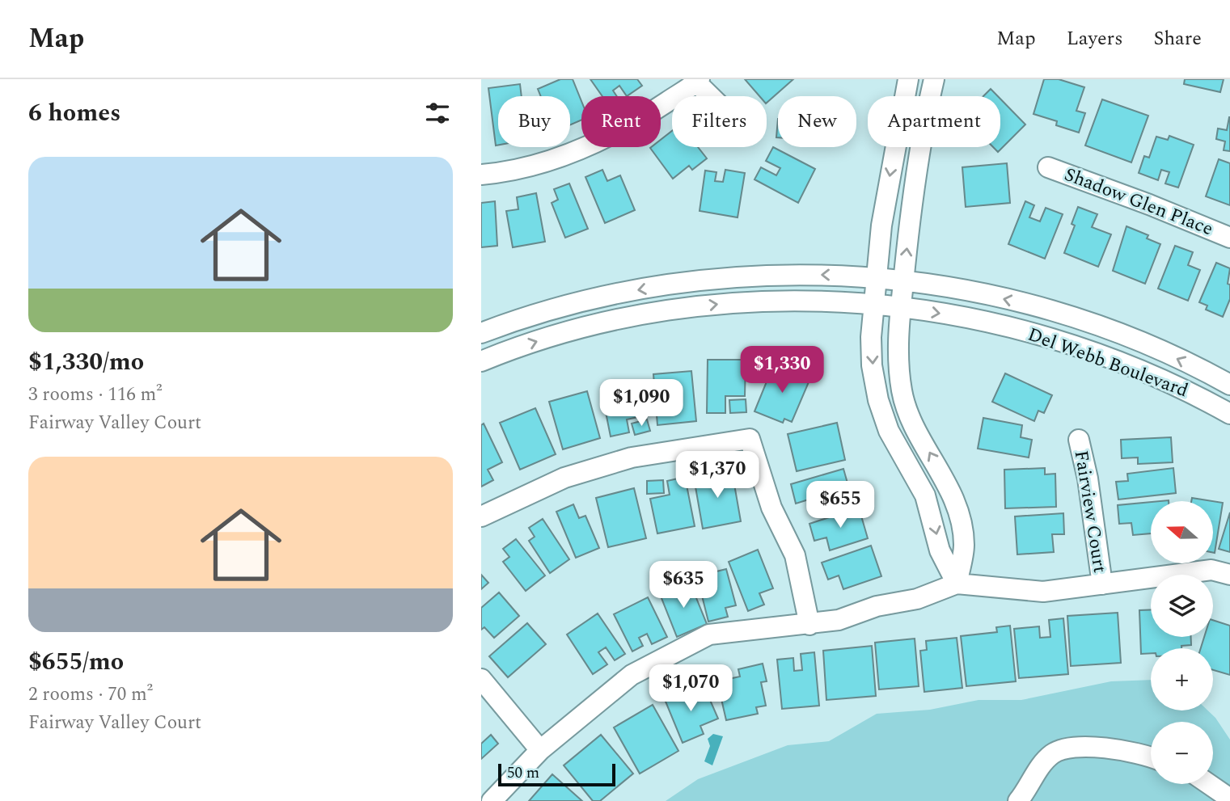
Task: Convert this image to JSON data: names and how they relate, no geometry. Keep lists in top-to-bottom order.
{
  "streets": {
    "street": ["Shadow Glen Place", "Del Webb Boulevard", "Fairview Court"]
  },
  "scale_bar": "50 m",
  "north": "left",
  "page": {
    "header": "Map",
    "nav": ["Map", "Layers", "Share"],
    "heading": "6 homes",
    "chip": [
      "Buy",
      "Rent",
      "Filters",
      "New",
      "Apartment"
    ],
    "list": [
      {
        "name": "$1,330/mo",
        "note": "3 rooms · 116 m² · Fairway Valley Court"
      },
      {
        "name": "$655/mo",
        "note": "2 rooms · 70 m² · Fairway Valley Court"
      }
    ],
    "price": [
      "$1,330",
      "$1,090",
      "$1,370",
      "$655",
      "$635",
      "$1,070"
    ],
    "map_buttons": ["+", "−"],
    "scale": "50 m"
  }
}
